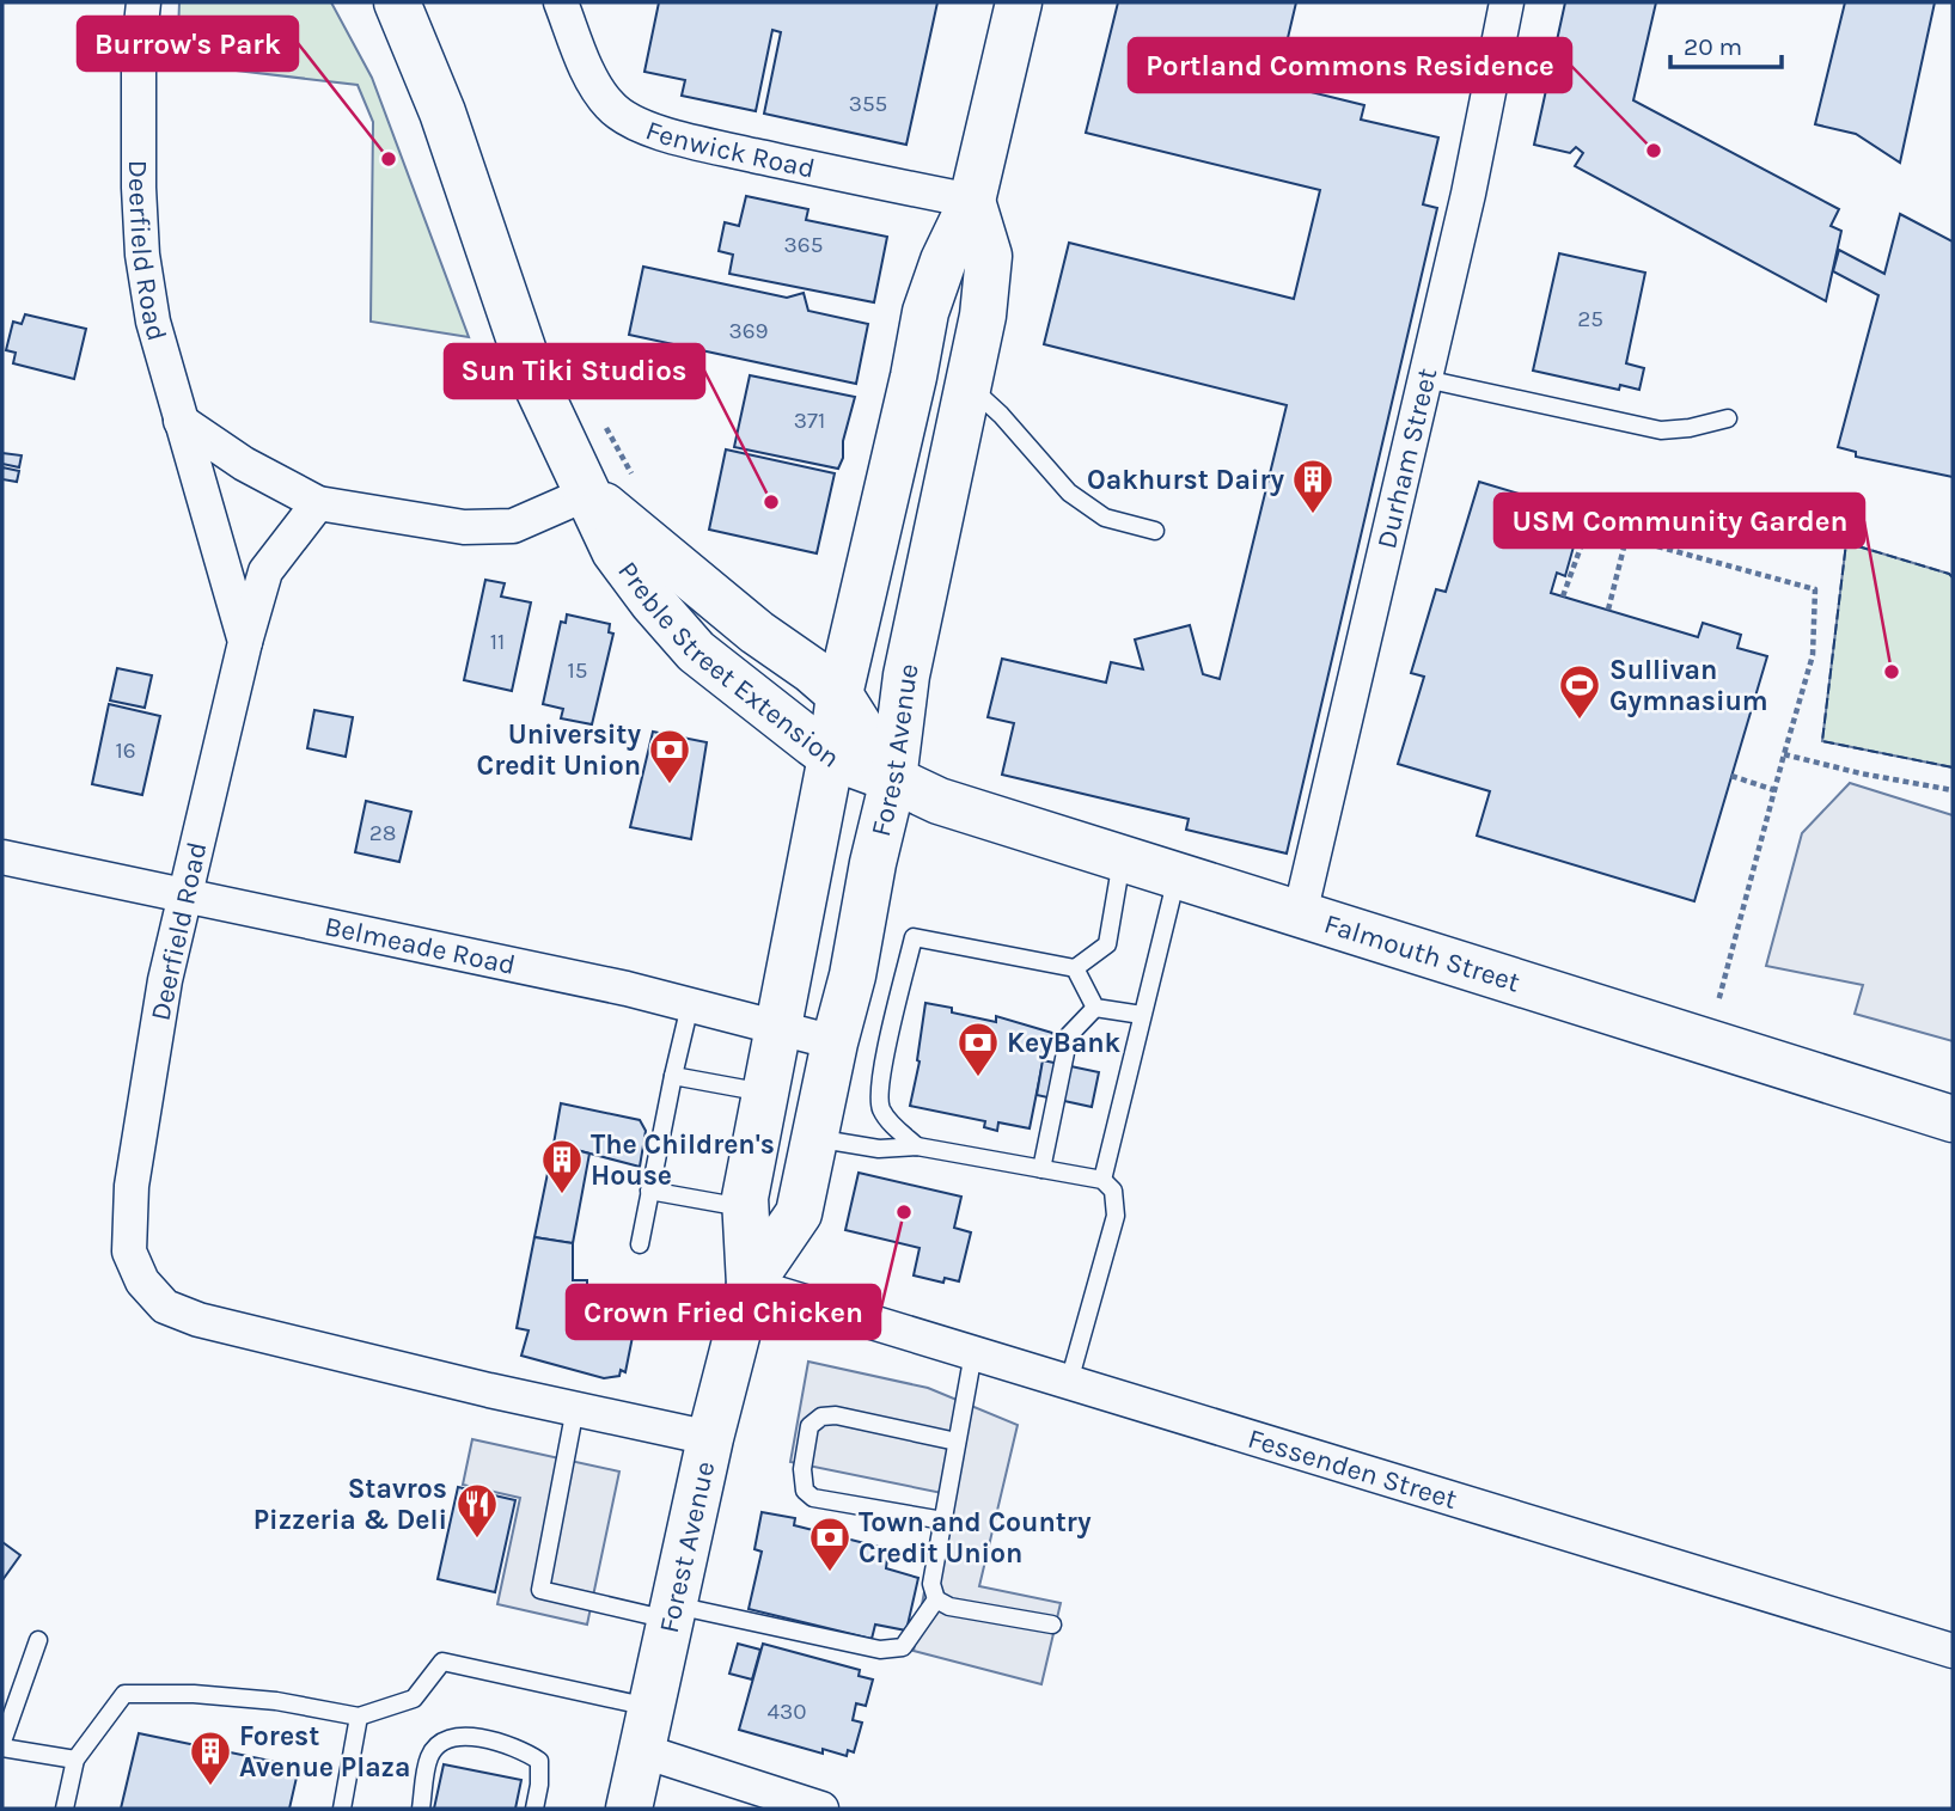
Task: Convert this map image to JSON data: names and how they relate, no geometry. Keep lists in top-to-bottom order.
{
  "streets": {
    "main road": ["Preble Street Extension", "Forest Avenue", "Falmouth Street"],
    "street": [
      "Fenwick Road",
      "Deerfield Road",
      "Durham Street",
      "Belmeade Road",
      "Fessenden Street"
    ]
  },
  "crossings": [
    ["Fenwick Road", "Forest Avenue"],
    ["Deerfield Road", "Forest Avenue"],
    ["Deerfield Road", "Belmeade Road"],
    ["Durham Street", "Falmouth Street"],
    ["Preble Street Extension", "Forest Avenue"],
    ["Preble Street Extension", "Falmouth Street"],
    ["Forest Avenue", "Belmeade Road"],
    ["Forest Avenue", "Falmouth Street"],
    ["Forest Avenue", "Fessenden Street"]
  ],
  "places": {
    "other": [
      "Portland Commons Residence",
      "Burrow's Park",
      "Sun Tiki Studios",
      "USM Community Garden",
      "Crown Fried Chicken"
    ],
    "building": ["Oakhurst Dairy", "The Children's House", "Forest Avenue Plaza"],
    "sports": ["Sullivan Gymnasium"],
    "bank": ["University Credit Union", "KeyBank", "Town and Country Credit Union"],
    "restaurant": ["Stavros Pizzeria & Deli"]
  },
  "house_numbers": [
    "355",
    "365",
    "25",
    "369",
    "371",
    "11",
    "15",
    "16",
    "28",
    "430"
  ],
  "scale_bar": "20 m"
}
